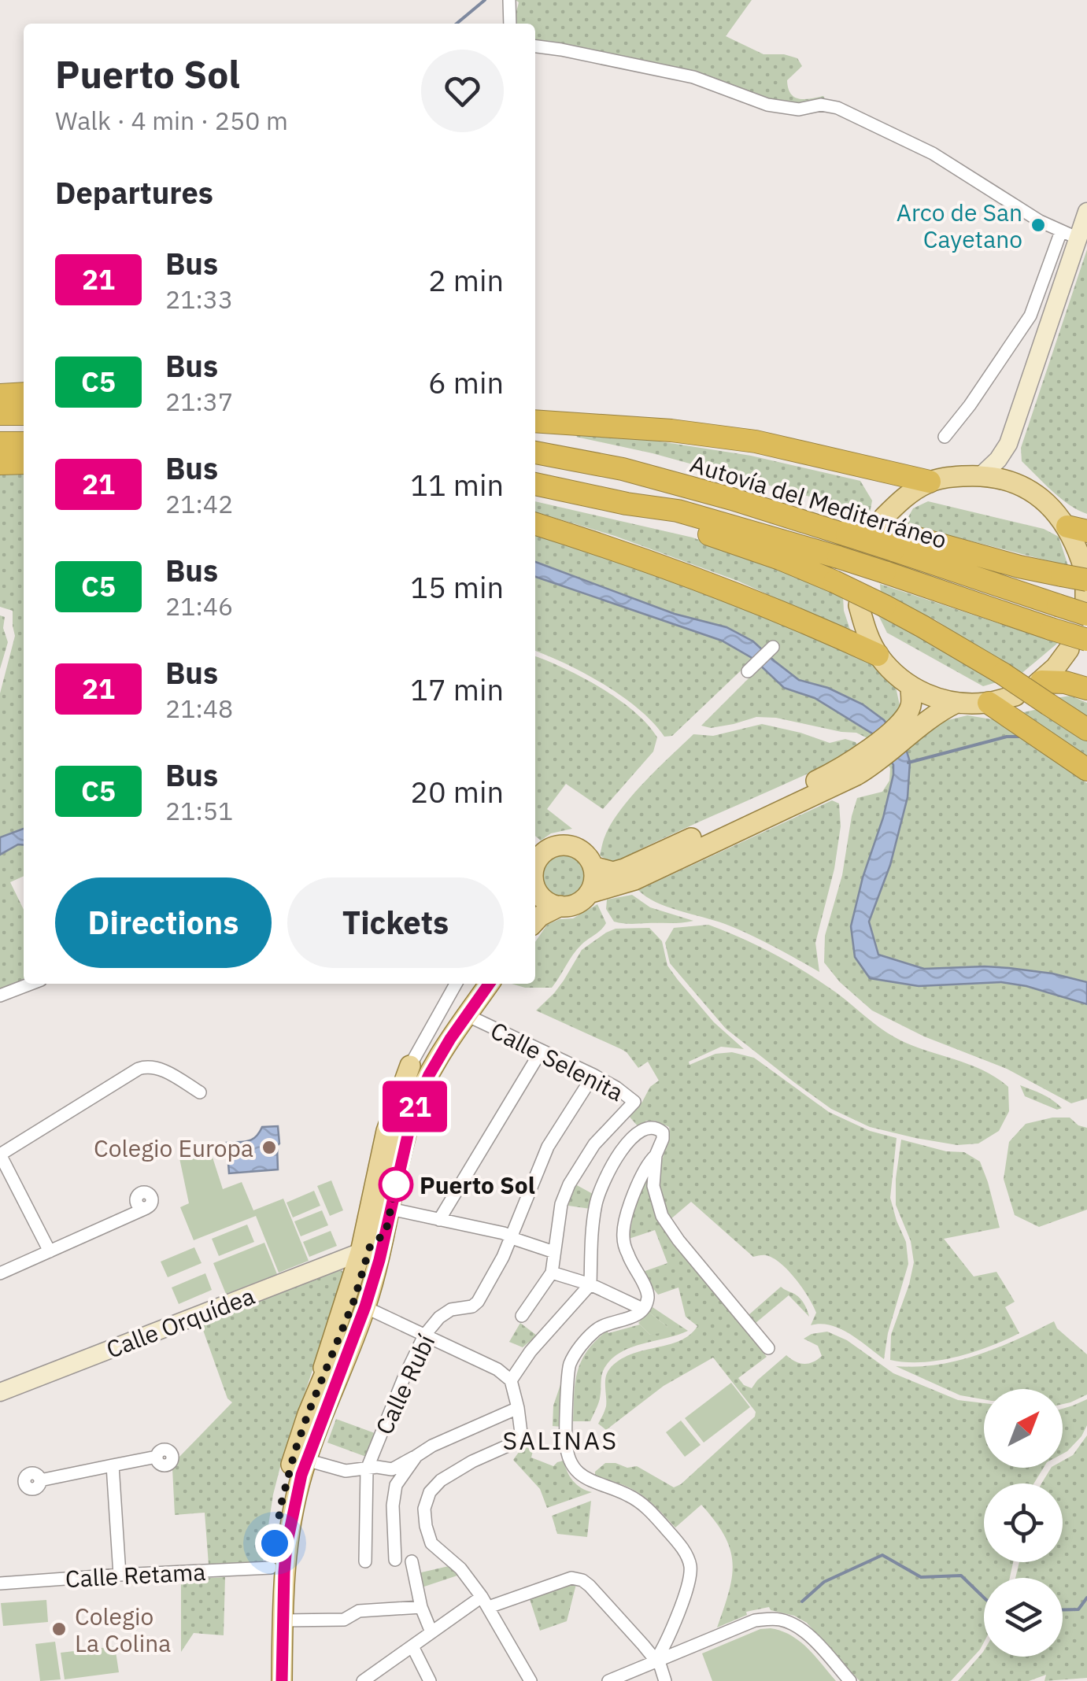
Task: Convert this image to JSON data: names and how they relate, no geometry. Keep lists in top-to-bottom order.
{
  "streets": {
    "highway": ["Autovía del Mediterráneo"],
    "street": [
      "Calle Selenita",
      "Calle Orquídea",
      "Calle Rubí",
      "Calle Retama"
    ]
  },
  "crossings": [
    ["Calle Selenita", "Calle Rubí"]
  ],
  "districts": ["SALINAS"],
  "places": [
    "Arco de San Cayetano",
    "Colegio Europa",
    "Puerto Sol",
    "Colegio La Colina"
  ],
  "lines": ["bus line 21"],
  "north": "top right",
  "page": {
    "on_map": "21",
    "heading": [
      ["Puerto Sol", "Walk · 4 min · 250 m"],
      "Departures"
    ],
    "list": [
      {
        "mark": "21",
        "name": "Bus",
        "note": "21:33",
        "value": "2 min"
      },
      {
        "mark": "C5",
        "name": "Bus",
        "note": "21:37",
        "value": "6 min"
      },
      {
        "mark": "21",
        "name": "Bus",
        "note": "21:42",
        "value": "11 min"
      },
      {
        "mark": "C5",
        "name": "Bus",
        "note": "21:46",
        "value": "15 min"
      },
      {
        "mark": "21",
        "name": "Bus",
        "note": "21:48",
        "value": "17 min"
      },
      {
        "mark": "C5",
        "name": "Bus",
        "note": "21:51",
        "value": "20 min"
      }
    ],
    "buttons": ["Directions", "Tickets"]
  }
}
